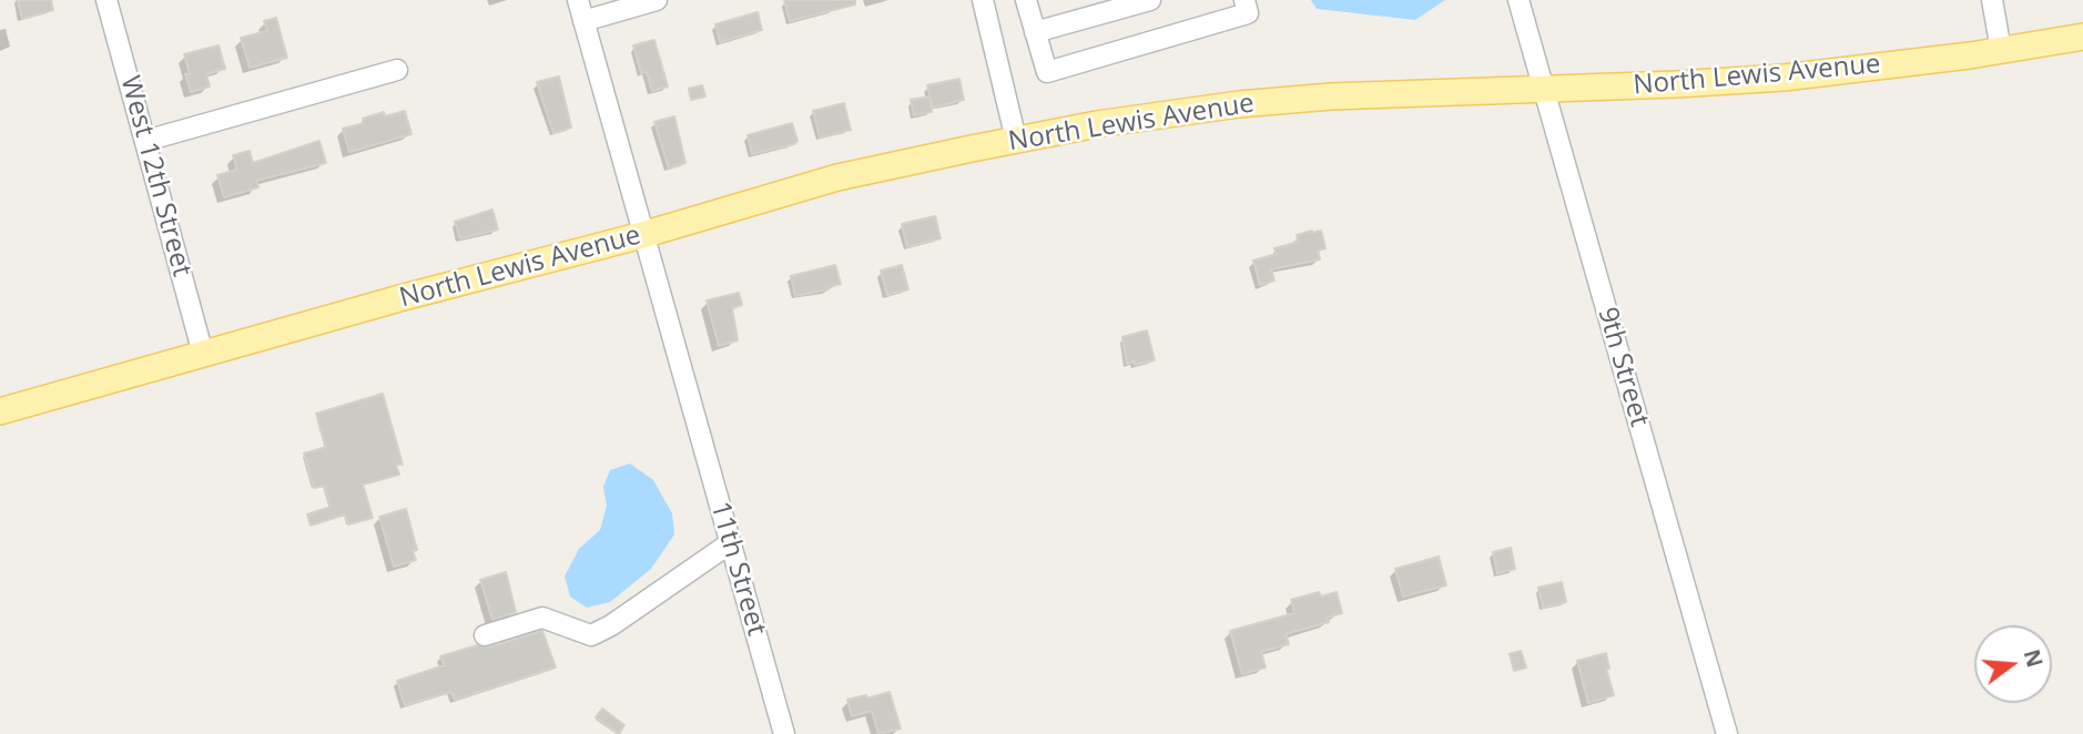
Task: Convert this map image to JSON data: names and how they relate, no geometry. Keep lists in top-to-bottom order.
{
  "streets": {
    "main road": ["North Lewis Avenue"],
    "street": ["West 12th Street", "9th Street", "11th Street"]
  },
  "crossings": [
    ["North Lewis Avenue", "West 12th Street"],
    ["North Lewis Avenue", "9th Street"],
    ["North Lewis Avenue", "11th Street"]
  ],
  "north": "right"
}
